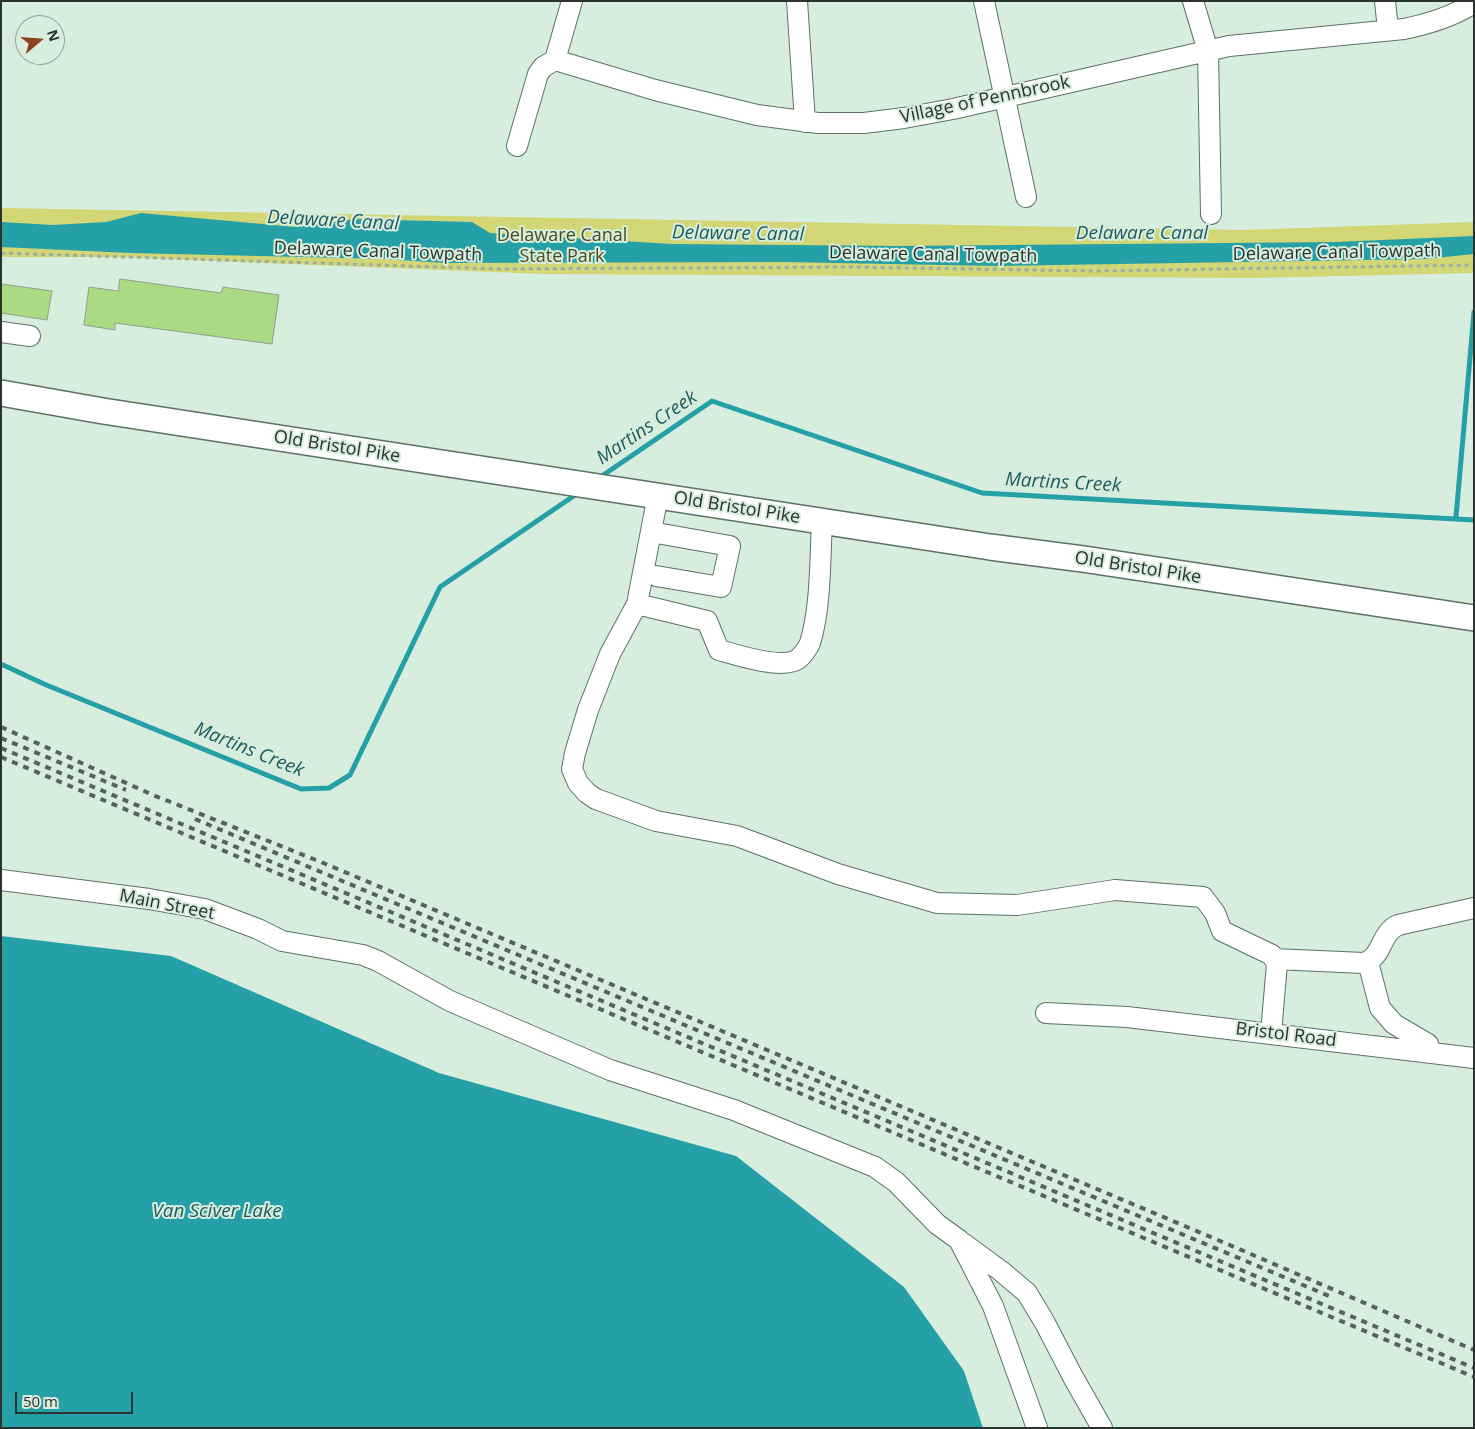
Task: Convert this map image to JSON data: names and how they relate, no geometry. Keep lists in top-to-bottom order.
{
  "streets": {
    "main road": ["Old Bristol Pike"],
    "street": ["Village of Pennbrook", "Main Street", "Bristol Road"],
    "path": ["Delaware Canal Towpath"]
  },
  "water": ["Delaware Canal", "Martins Creek", "Van Sciver Lake"],
  "parks": ["Delaware Canal State Park"],
  "scale_bar": "50 m",
  "north": "right"
}
